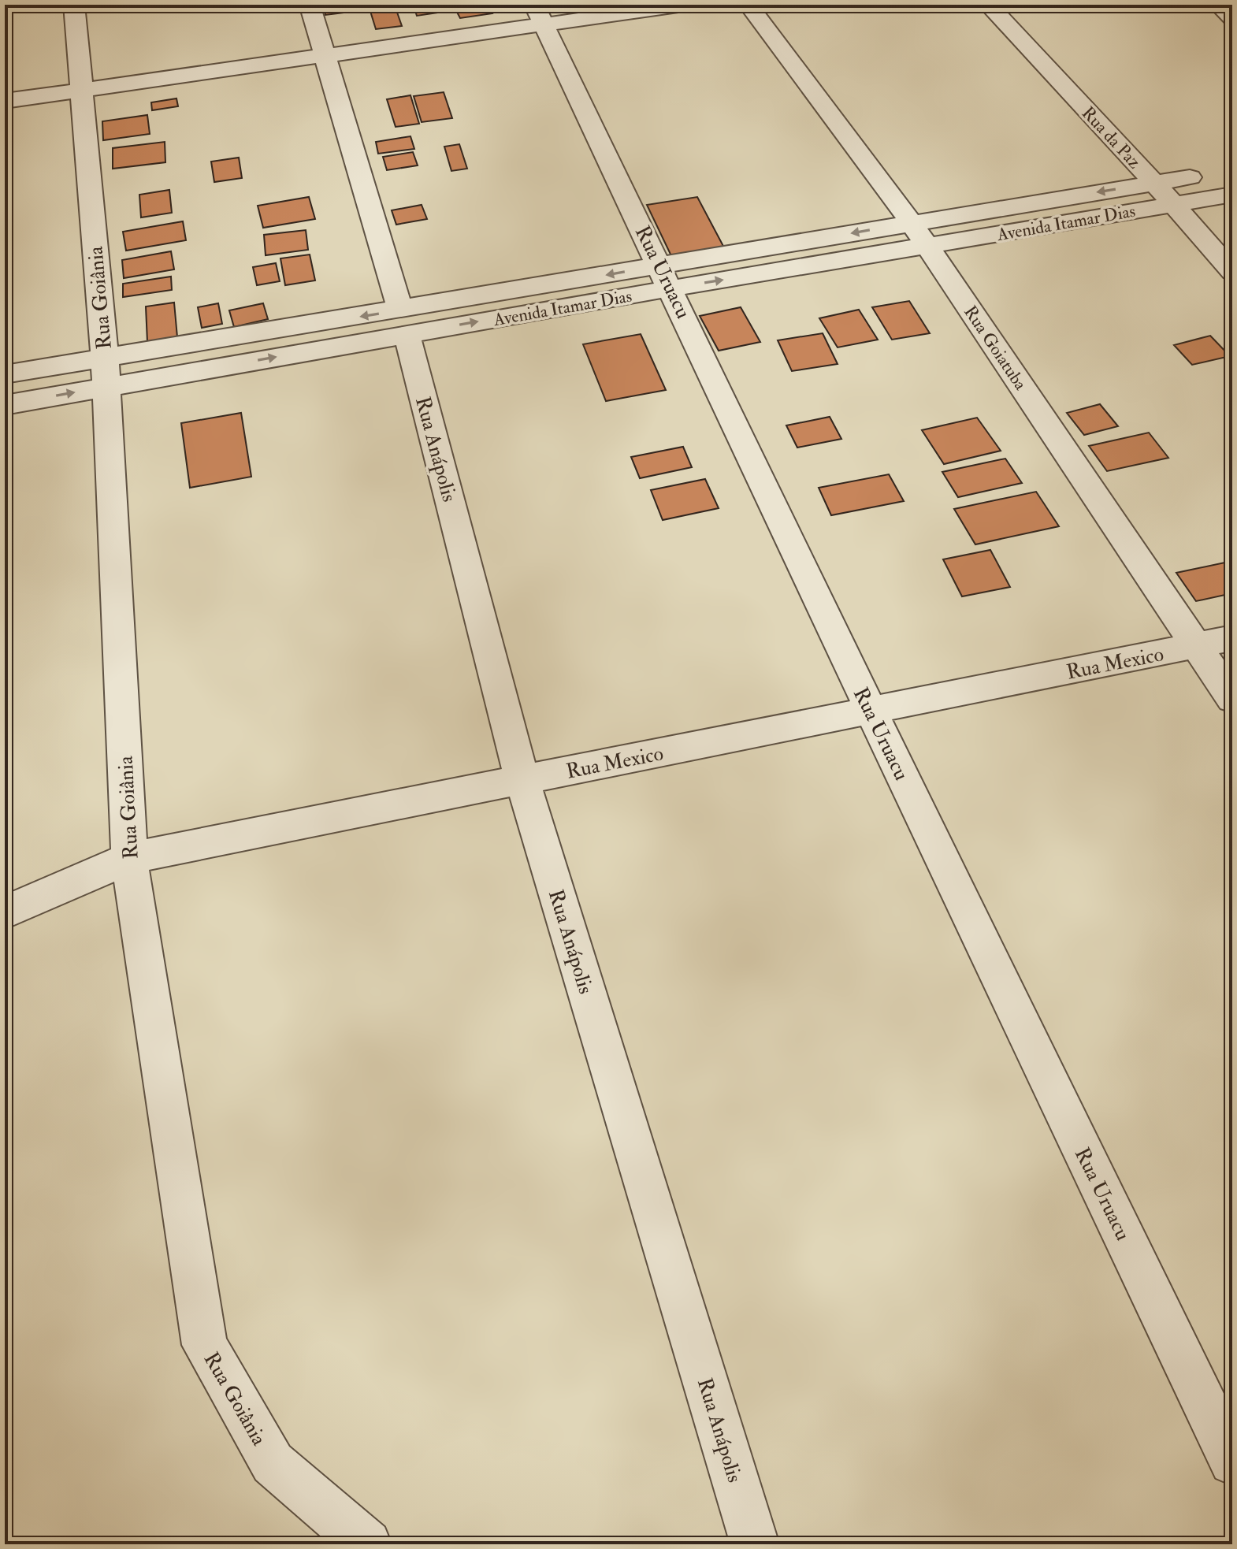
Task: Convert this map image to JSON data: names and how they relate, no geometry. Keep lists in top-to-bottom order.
{
  "streets": {
    "street": [
      "Rua da Paz",
      "Avenida Itamar Dias",
      "Rua Uruacu",
      "Rua Goiânia",
      "Rua Goiatuba",
      "Rua Anápolis",
      "Rua Mexico"
    ]
  },
  "crossings": [
    ["Rua da Paz", "Avenida Itamar Dias"],
    ["Avenida Itamar Dias", "Rua Uruacu"],
    ["Avenida Itamar Dias", "Rua Goiânia"],
    ["Avenida Itamar Dias", "Rua Goiatuba"],
    ["Avenida Itamar Dias", "Rua Anápolis"],
    ["Rua Uruacu", "Rua Mexico"],
    ["Rua Goiânia", "Rua Mexico"],
    ["Rua Goiatuba", "Rua Mexico"],
    ["Rua Anápolis", "Rua Mexico"]
  ]
}
